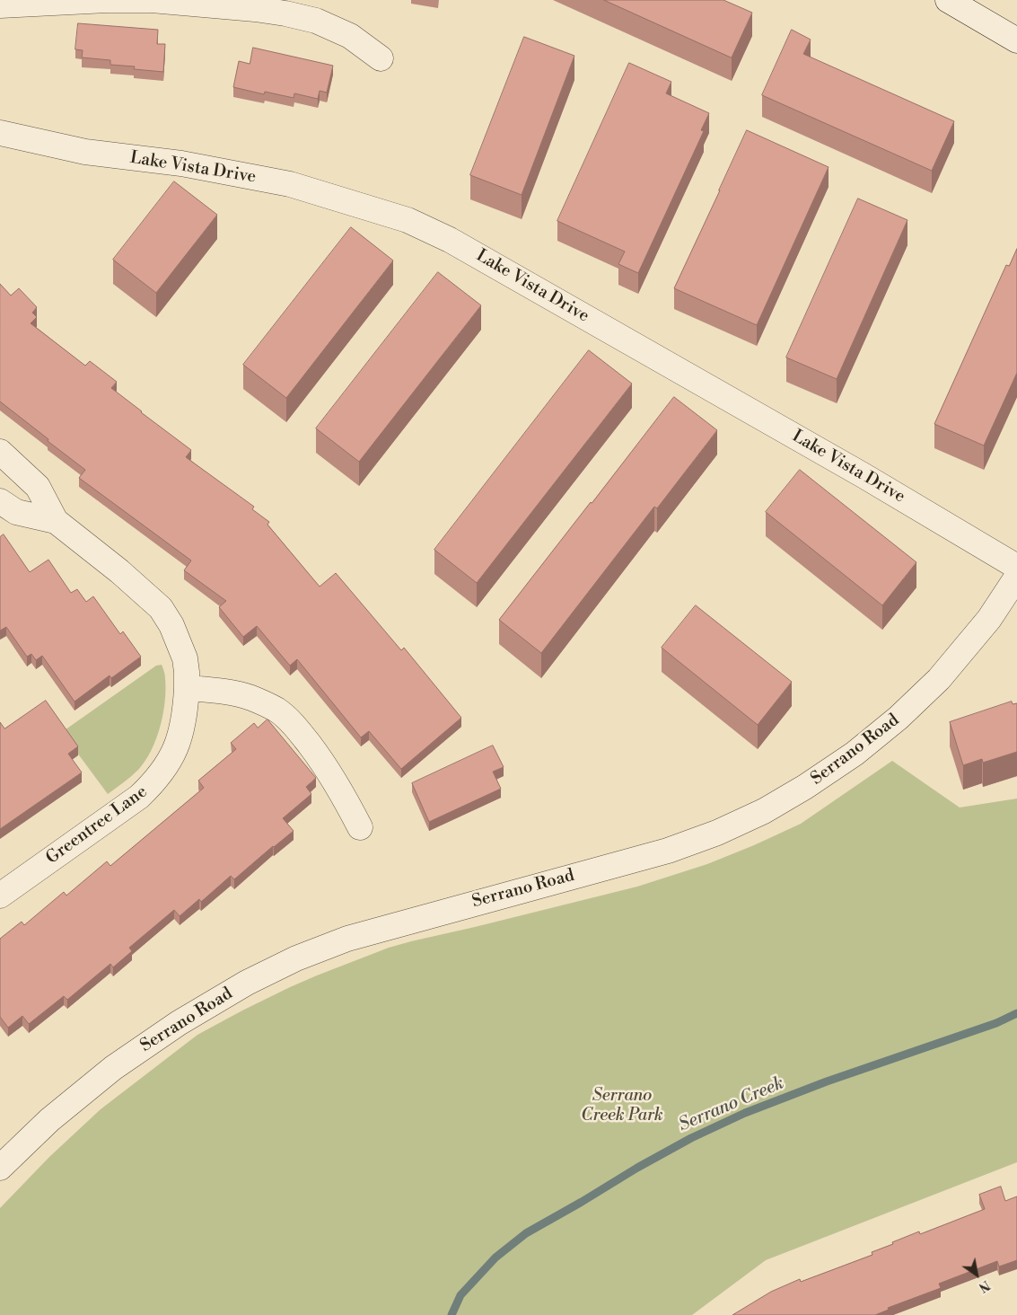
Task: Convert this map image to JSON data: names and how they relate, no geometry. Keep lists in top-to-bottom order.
{
  "streets": {
    "street": ["Lake Vista Drive", "Serrano Road", "Greentree Lane"]
  },
  "water": ["Serrano Creek"],
  "parks": ["Serrano Creek Park"],
  "north": "bottom right"
}
